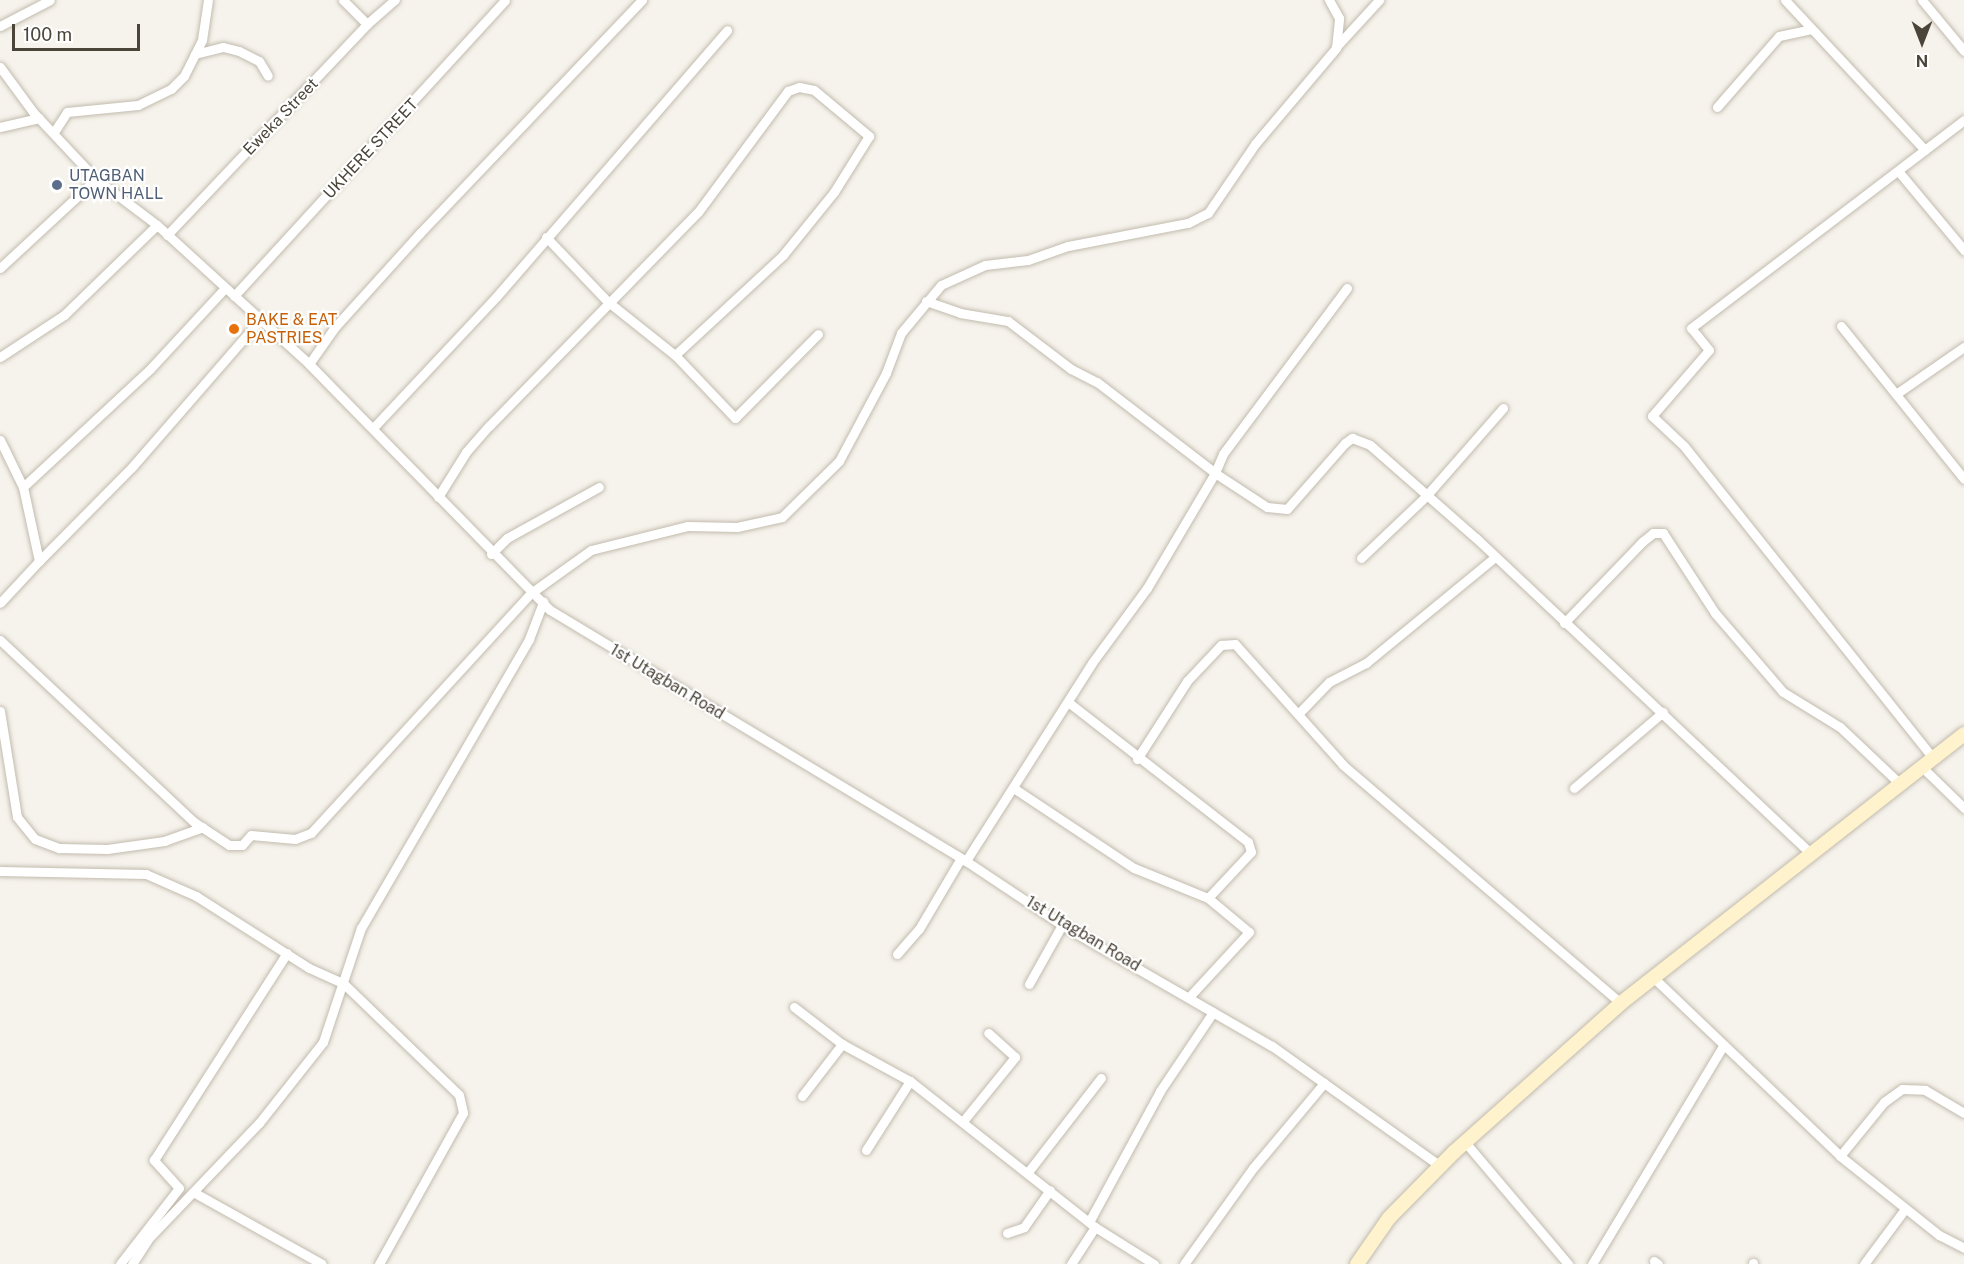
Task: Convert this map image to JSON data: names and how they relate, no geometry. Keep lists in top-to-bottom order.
{
  "streets": {
    "street": ["Eweka Street", "UKHERE STREET", "1st Utagban Road"]
  },
  "crossings": [
    ["Eweka Street", "1st Utagban Road"],
    ["UKHERE STREET", "1st Utagban Road"]
  ],
  "places": ["UTAGBAN TOWN HALL", "BAKE & EAT PASTRIES"],
  "scale_bar": "100 m",
  "north": "bottom"
}
